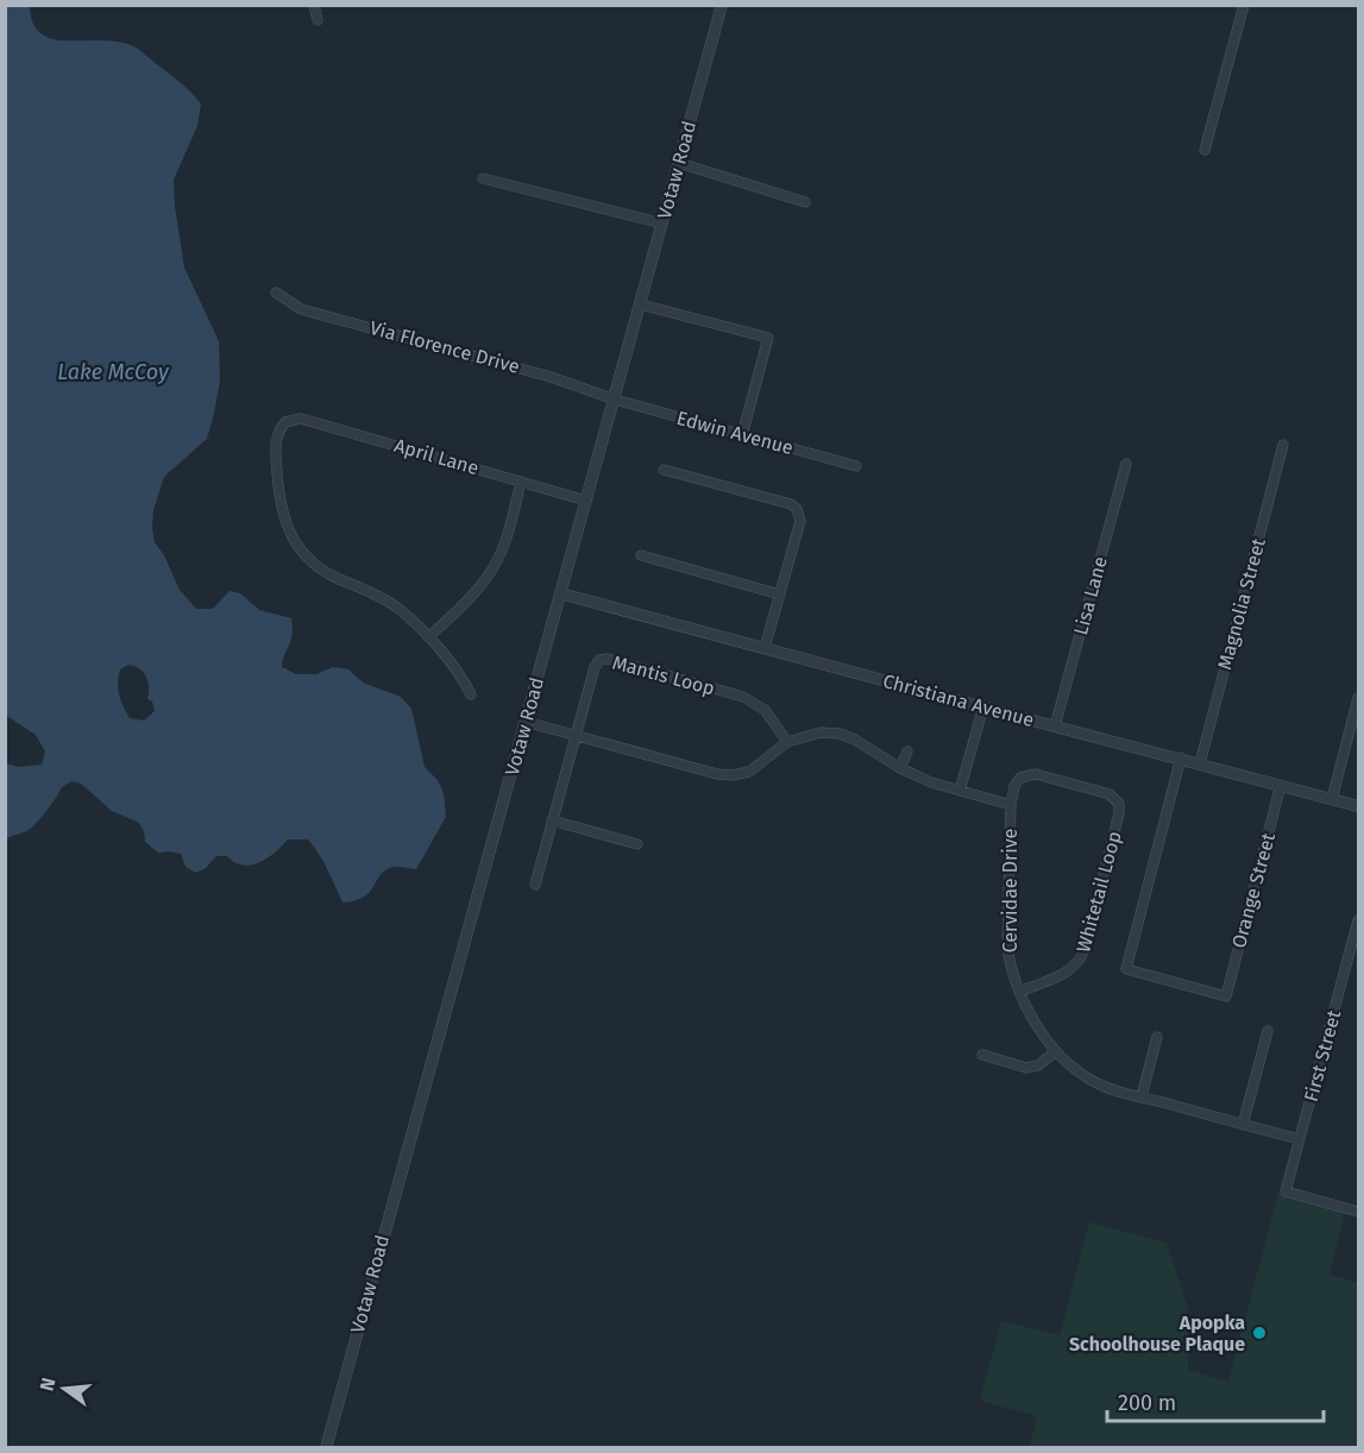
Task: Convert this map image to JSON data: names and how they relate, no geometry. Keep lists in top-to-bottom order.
{
  "streets": {
    "street": [
      "Votaw Road",
      "Via Florence Drive",
      "Edwin Avenue",
      "April Lane",
      "Lisa Lane",
      "Magnolia Street",
      "Mantis Loop",
      "Christiana Avenue",
      "Cervidae Drive",
      "Orange Street",
      "Whitetail Loop",
      "First Street"
    ]
  },
  "crossings": [
    ["Votaw Road", "Via Florence Drive"],
    ["Votaw Road", "Edwin Avenue"],
    ["Votaw Road", "April Lane"],
    ["Votaw Road", "Christiana Avenue"],
    ["Votaw Road", "Cervidae Drive"],
    ["Via Florence Drive", "Edwin Avenue"],
    ["Lisa Lane", "Christiana Avenue"],
    ["Magnolia Street", "Christiana Avenue"],
    ["Mantis Loop", "Cervidae Drive"],
    ["Christiana Avenue", "Orange Street"],
    ["Cervidae Drive", "Whitetail Loop"],
    ["Cervidae Drive", "First Street"]
  ],
  "water": ["Lake McCoy"],
  "places": ["Apopka Schoolhouse Plaque"],
  "scale_bar": "200 m",
  "north": "left"
}
